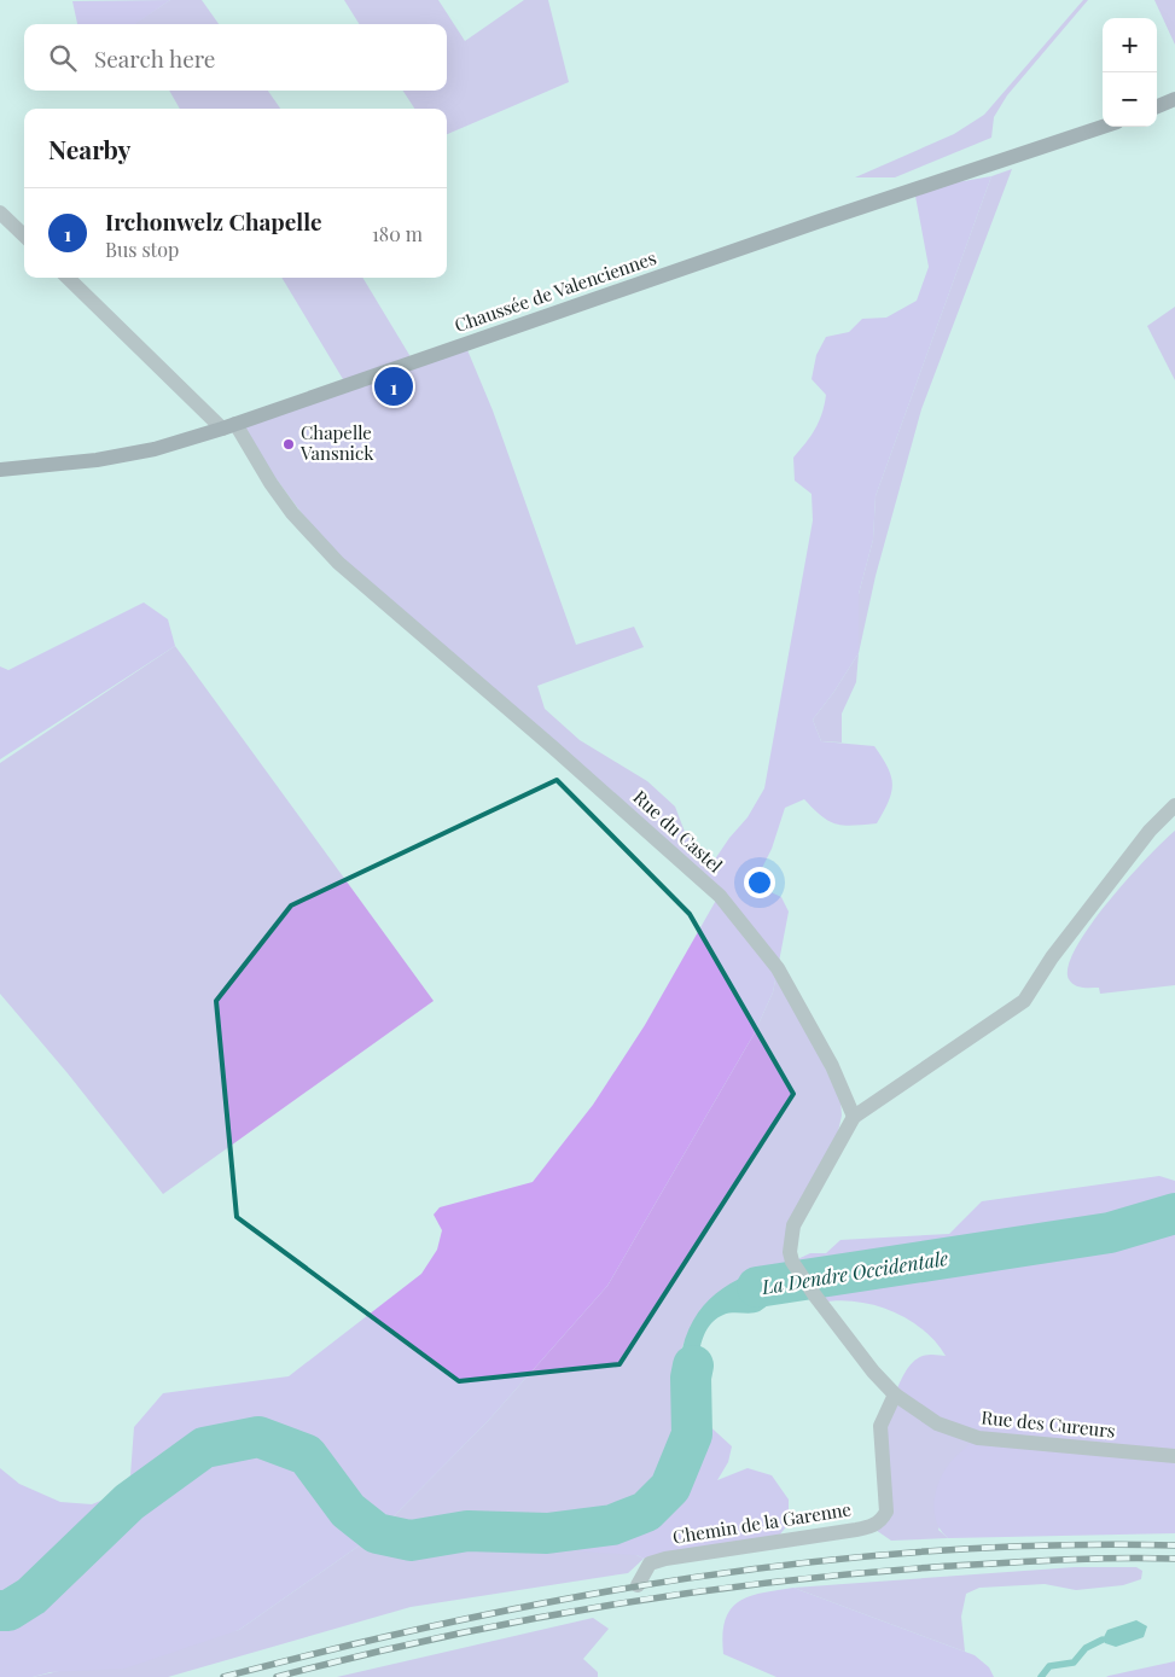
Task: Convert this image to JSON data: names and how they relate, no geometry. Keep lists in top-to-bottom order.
{
  "streets": {
    "main road": ["Chaussée de Valenciennes"],
    "street": ["Rue du Castel", "Rue des Cureurs", "Chemin de la Garenne"]
  },
  "crossings": [
    ["Chaussée de Valenciennes", "Rue du Castel"],
    ["Rue du Castel", "Rue des Cureurs"],
    ["Rue des Cureurs", "Chemin de la Garenne"]
  ],
  "water": ["La Dendre Occidentale"],
  "places": ["Chapelle Vansnick"],
  "page": {
    "map_buttons": ["+", "−"],
    "search": "Search here",
    "heading": "Nearby",
    "list": [
      {
        "mark": "1",
        "name": "Irchonwelz Chapelle",
        "note": "Bus stop",
        "value": "180 m"
      }
    ],
    "pins": "1"
  }
}
